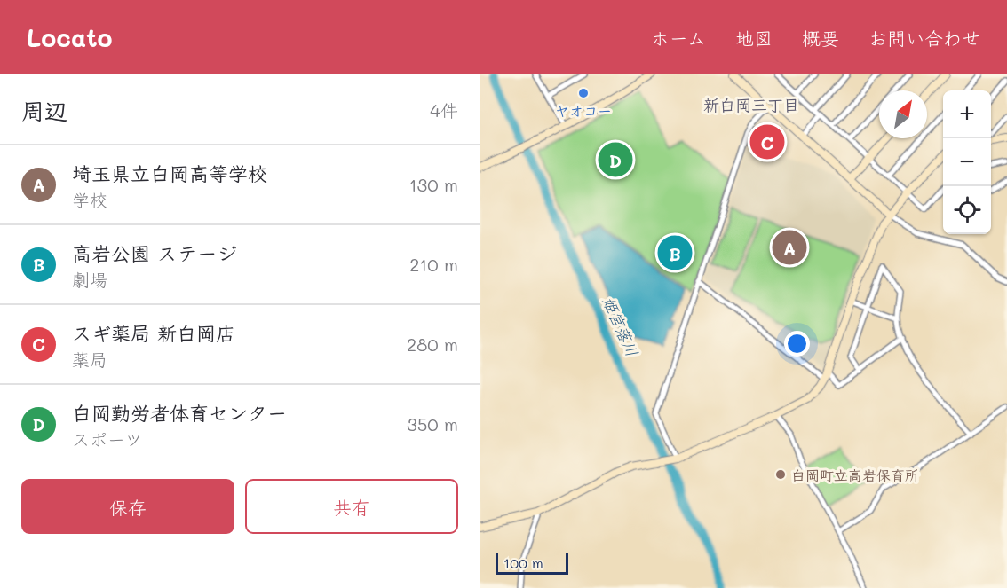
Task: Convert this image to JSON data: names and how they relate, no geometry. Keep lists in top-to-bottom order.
{
  "districts": ["新白岡三丁目"],
  "water": ["姫宮落川"],
  "places": ["ヤオコー", "白岡町立高岩保育所"],
  "scale_bar": "100 m",
  "north": "top right",
  "page": {
    "header": "Locato",
    "nav": [
      "ホーム",
      "地図",
      "概要",
      "お問い合わせ"
    ],
    "heading": ["周辺", "4件"],
    "map_buttons": ["+", "−"],
    "pins": [
      "C",
      "D",
      "A",
      "B"
    ],
    "list": [
      {
        "mark": "A",
        "name": "埼玉県立白岡高等学校",
        "note": "学校",
        "value": "130 m"
      },
      {
        "mark": "B",
        "name": "高岩公園 ステージ",
        "note": "劇場",
        "value": "210 m"
      },
      {
        "mark": "C",
        "name": "スギ薬局 新白岡店",
        "note": "薬局",
        "value": "280 m"
      },
      {
        "mark": "D",
        "name": "白岡勤労者体育センター",
        "note": "スポーツ",
        "value": "350 m"
      }
    ],
    "buttons": ["保存", "共有"],
    "scale": "100 m"
  }
}
